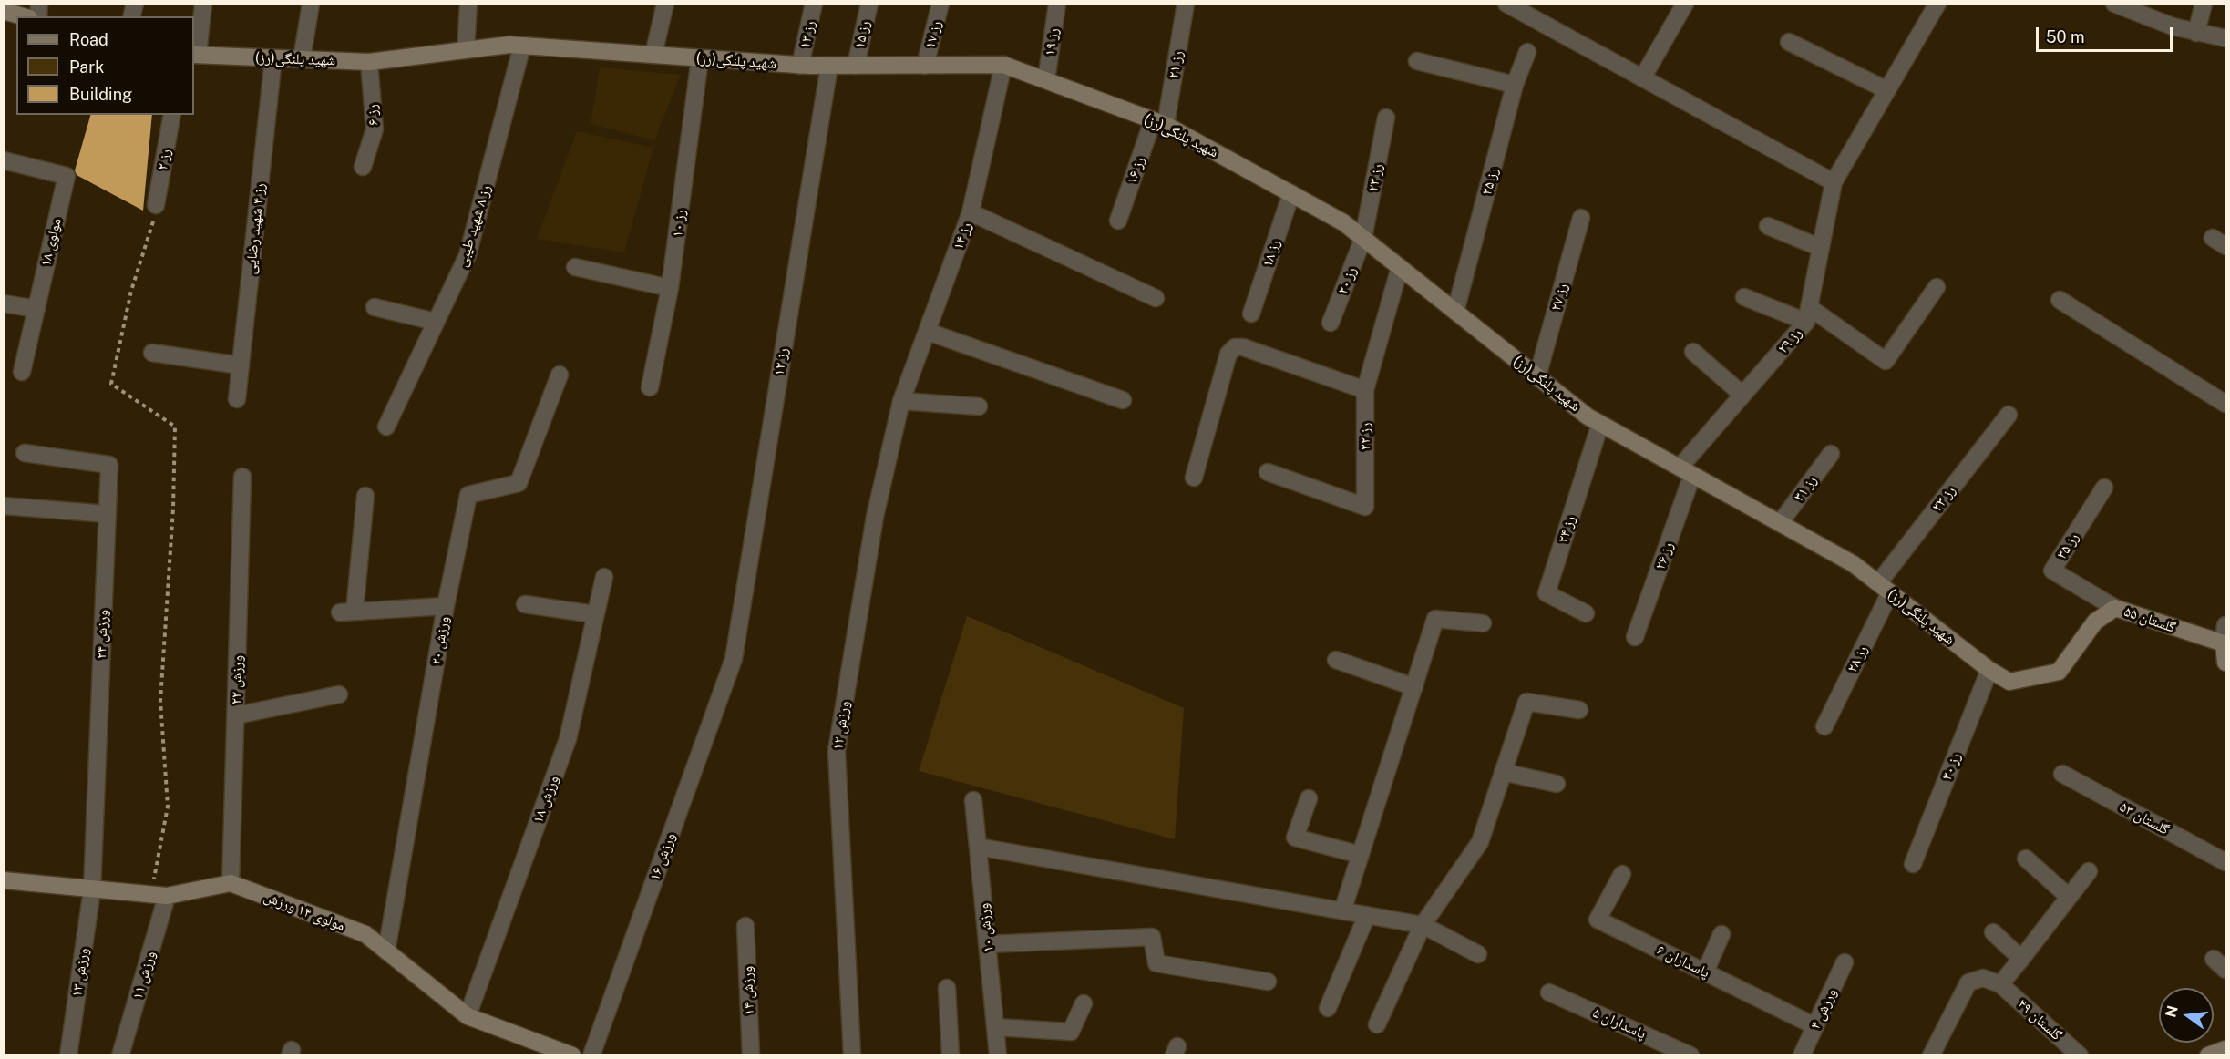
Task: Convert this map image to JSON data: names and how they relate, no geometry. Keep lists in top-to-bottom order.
{
  "streets": {
    "street": [
      "رز ۱۳",
      "رز ۱۵",
      "رز ۱۷",
      "رز ۱۹",
      "شهید پلنگی(رز)",
      "رز ۲۱",
      "رز ۶",
      "رز ۲",
      "رز ۱۶",
      "رز ۲۳",
      "رز ۲۵",
      "رز ۱۰",
      "رز ۸ شهید طیبی",
      "رز ۴ شهید رضایی",
      "رز ۱۴",
      "مولوی ۱۸",
      "رز ۱۸",
      "رز ۲۰",
      "رز ۲۷",
      "رز ۲۹",
      "رز ۱۲",
      "رز ۲۲",
      "رز ۳۱",
      "رز ۳۳",
      "رز ۲۴",
      "رز ۳۵",
      "رز ۲۶",
      "گلستان ۵۵",
      "ورزش ۲۴",
      "ورزش ۲۰",
      "رز ۲۸",
      "ورزش ۲۲",
      "ورزش ۱۲",
      "رز ۳۰",
      "ورزش ۱۸",
      "گلستان ۵۳",
      "ورزش ۱۶",
      "مولوی ۱۴ ورزش",
      "ورزش ۱۰",
      "پاسداران ۶",
      "ورزش ۱۳",
      "ورزش ۱۱",
      "ورزش ۱۴",
      "ورزش ۴",
      "گلستان ۴۹",
      "پاسداران ۵"
    ]
  },
  "crossings": [
    ["رز ۱۳", "شهید پلنگی(رز)"],
    ["رز ۱۵", "شهید پلنگی(رز)"],
    ["رز ۱۷", "شهید پلنگی(رز)"],
    ["رز ۱۹", "شهید پلنگی(رز)"],
    ["شهید پلنگی(رز)", "رز ۲۱"],
    ["شهید پلنگی(رز)", "رز ۶"],
    ["شهید پلنگی(رز)", "رز ۱۶"],
    ["شهید پلنگی(رز)", "رز ۲۳"],
    ["شهید پلنگی(رز)", "رز ۲۵"],
    ["شهید پلنگی(رز)", "رز ۱۰"],
    ["شهید پلنگی(رز)", "رز ۸ شهید طیبی"],
    ["شهید پلنگی(رز)", "رز ۴ شهید رضایی"],
    ["شهید پلنگی(رز)", "رز ۱۴"],
    ["شهید پلنگی(رز)", "رز ۱۸"],
    ["شهید پلنگی(رز)", "رز ۲۰"],
    ["شهید پلنگی(رز)", "رز ۲۷"],
    ["شهید پلنگی(رز)", "رز ۲۹"],
    ["شهید پلنگی(رز)", "رز ۱۲"],
    ["شهید پلنگی(رز)", "رز ۲۲"],
    ["شهید پلنگی(رز)", "رز ۳۱"],
    ["شهید پلنگی(رز)", "رز ۳۳"],
    ["شهید پلنگی(رز)", "رز ۲۴"],
    ["شهید پلنگی(رز)", "رز ۲۶"],
    ["شهید پلنگی(رز)", "گلستان ۵۵"],
    ["شهید پلنگی(رز)", "رز ۲۸"],
    ["شهید پلنگی(رز)", "رز ۳۰"],
    ["رز ۲۱", "رز ۱۶"],
    ["رز ۲۳", "رز ۲۰"],
    ["رز ۱۴", "ورزش ۱۲"],
    ["رز ۲۹", "رز ۲۶"],
    ["رز ۱۲", "ورزش ۱۶"],
    ["رز ۳۳", "رز ۲۸"],
    ["رز ۳۵", "گلستان ۵۵"],
    ["گلستان ۵۵", "رز ۳۰"],
    ["ورزش ۲۴", "ورزش ۱۳"],
    ["ورزش ۲۰", "مولوی ۱۴ ورزش"],
    ["ورزش ۲۲", "مولوی ۱۴ ورزش"],
    ["ورزش ۱۸", "مولوی ۱۴ ورزش"],
    ["پاسداران ۶", "ورزش ۴"]
  ],
  "legend": ["Road", "Park", "Building"],
  "scale_bar": "50 m",
  "north": "left"
}
